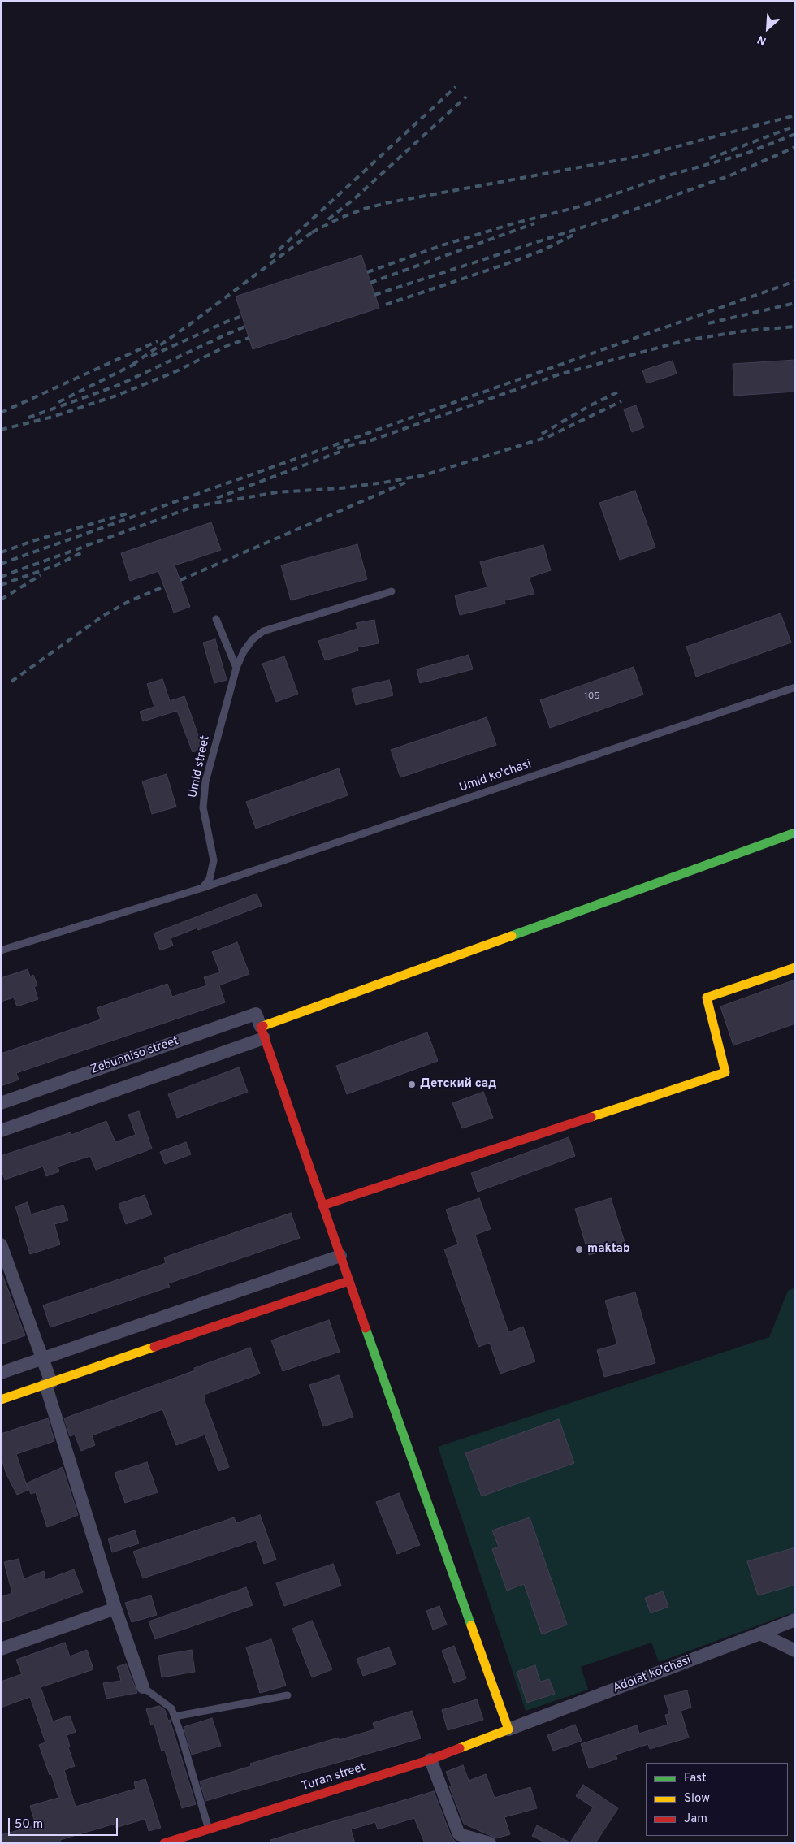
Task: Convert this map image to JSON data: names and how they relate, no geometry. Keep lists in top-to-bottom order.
{
  "streets": {
    "street": ["Zebunniso street", "Adolat ko'chasi", "Turan street"],
    "lane": ["Umid street", "Umid ko'chasi"]
  },
  "crossings": [
    ["Umid street", "Umid ko'chasi"],
    ["Adolat ko'chasi", "Turan street"]
  ],
  "places": ["Детский сад", "maktab"],
  "house_numbers": ["105"],
  "legend": ["Fast", "Slow", "Jam"],
  "scale_bar": "50 m",
  "north": "bottom left"
}
